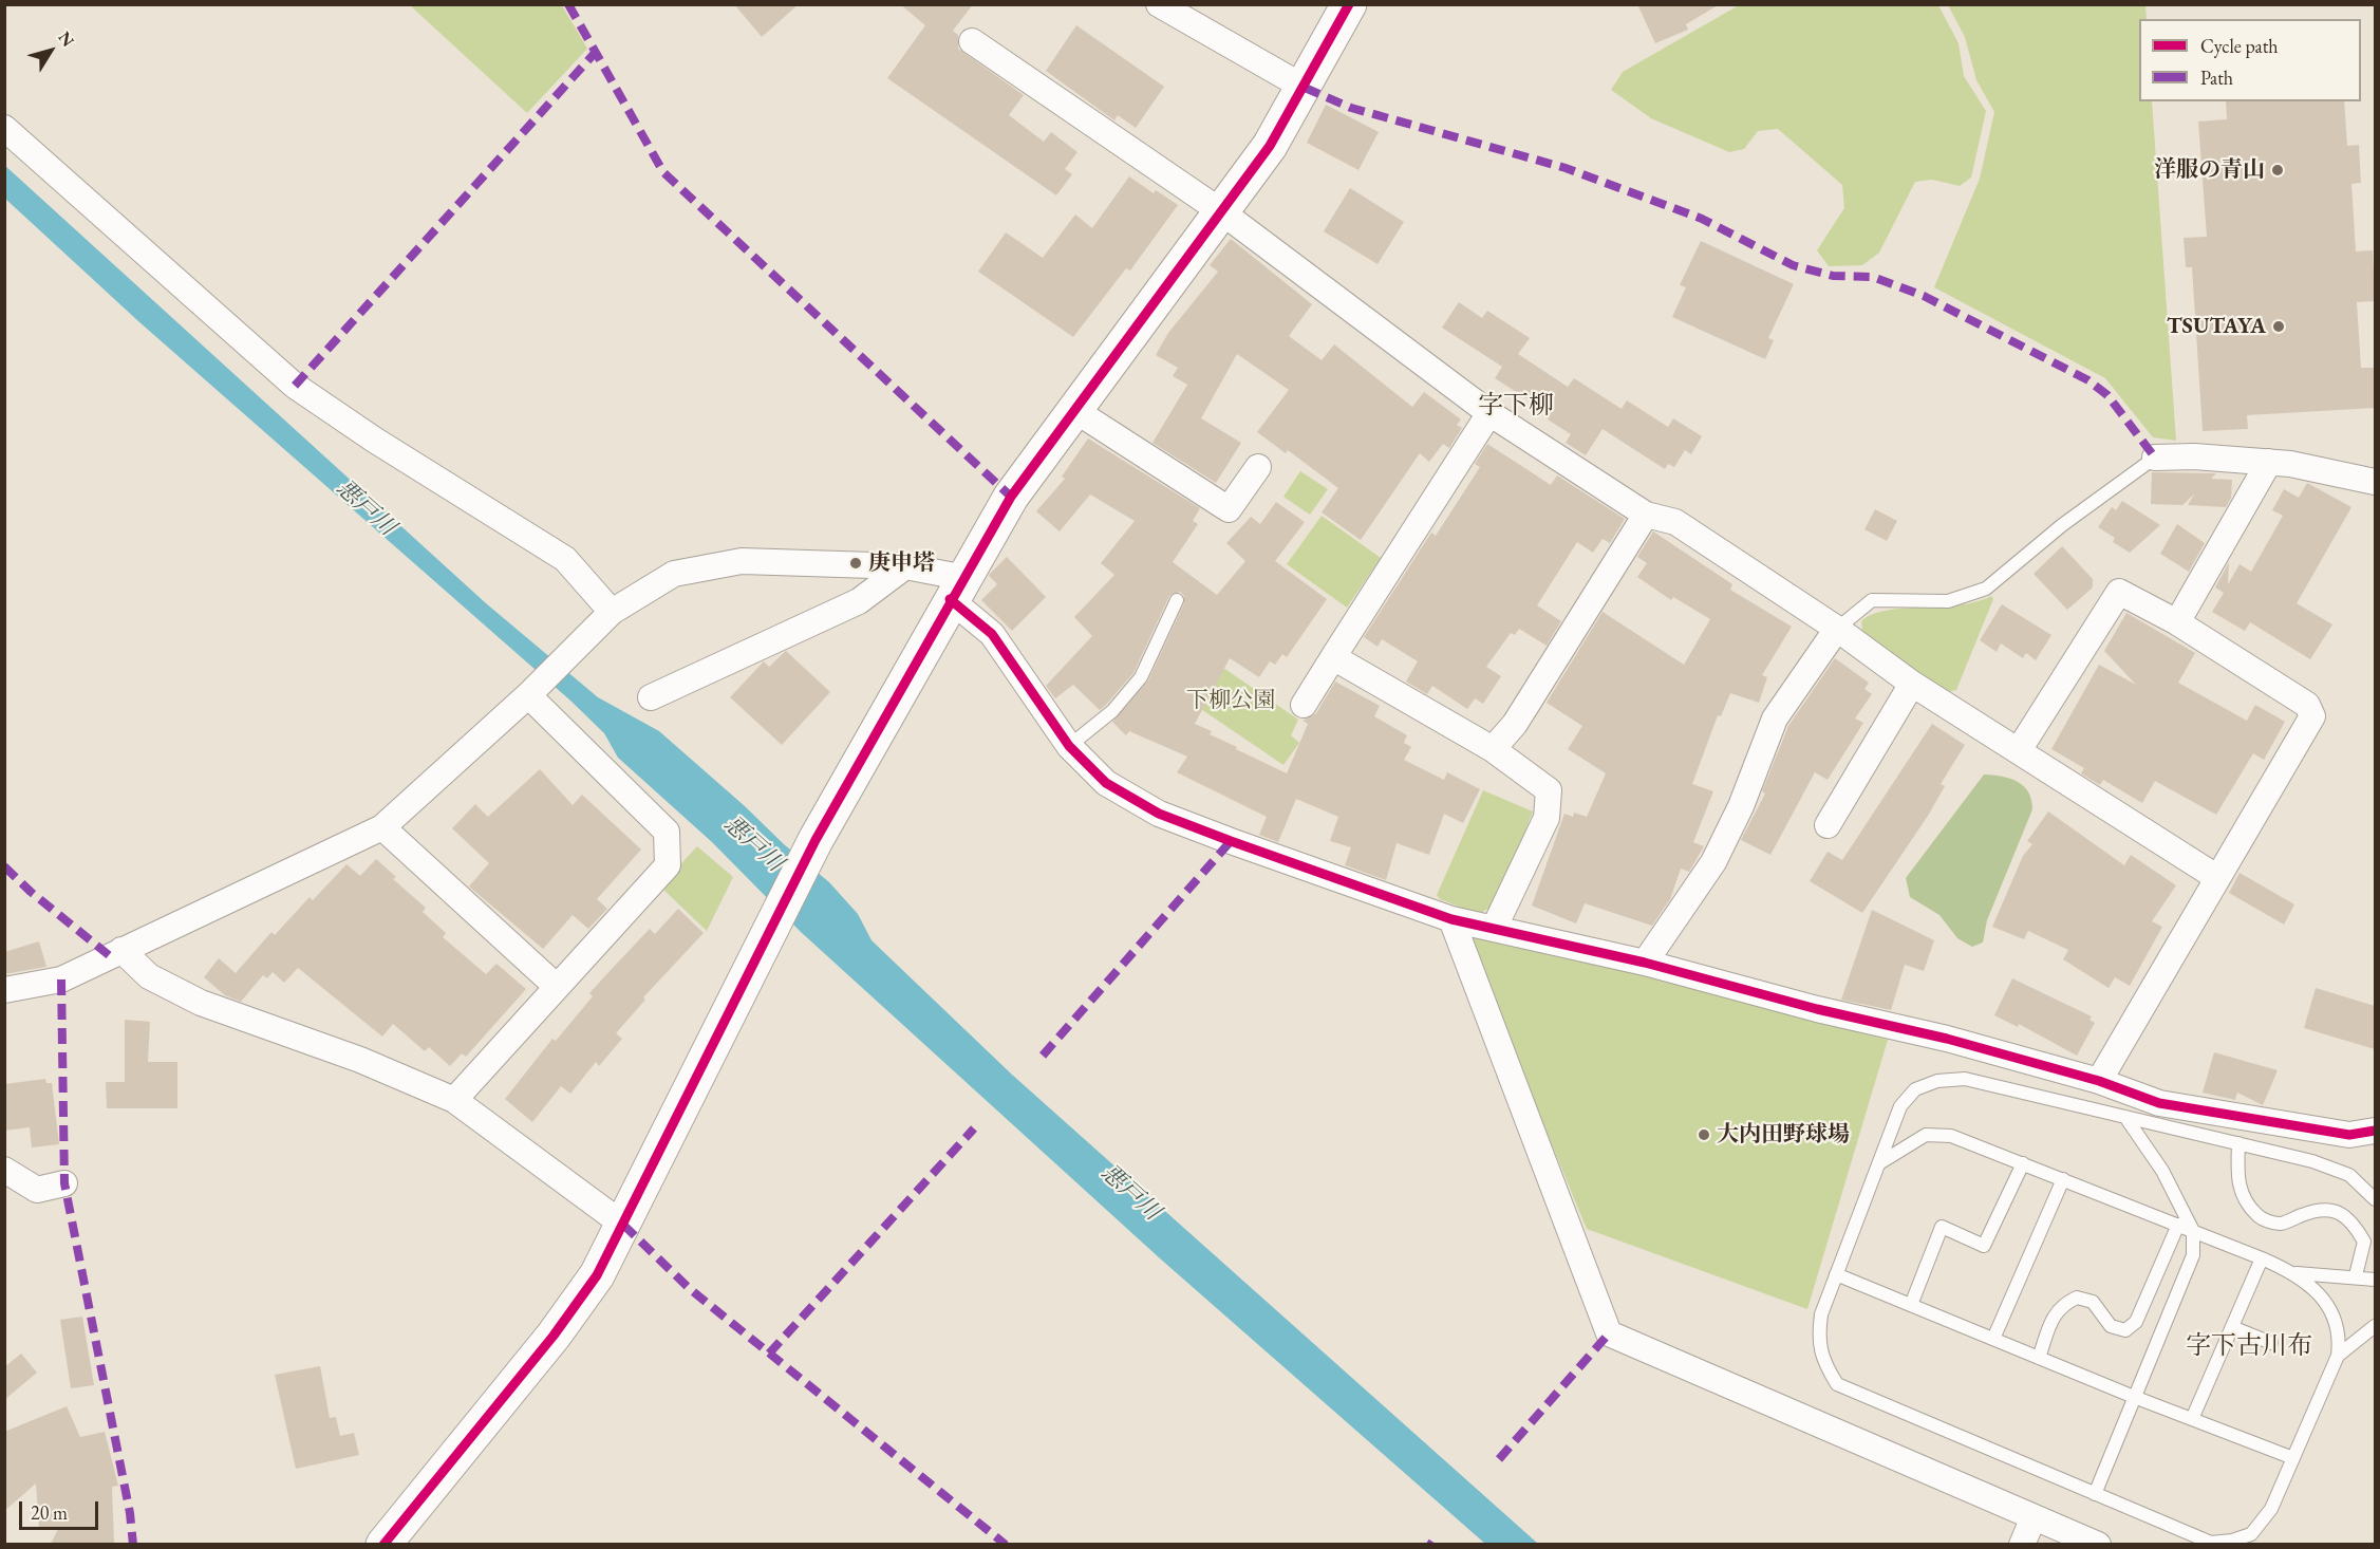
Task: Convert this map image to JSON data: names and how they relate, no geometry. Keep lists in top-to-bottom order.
{
  "districts": ["字下柳", "字下古川布"],
  "water": ["悪戸川"],
  "parks": ["下柳公園"],
  "places": [
    "洋服の青山",
    "TSUTAYA",
    "庚申塔",
    "大内田野球場"
  ],
  "legend": ["Cycle path", "Path"],
  "scale_bar": "20 m",
  "north": "top right"
}
